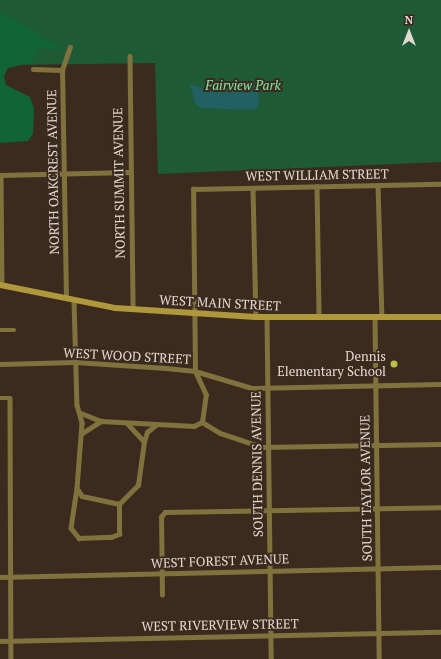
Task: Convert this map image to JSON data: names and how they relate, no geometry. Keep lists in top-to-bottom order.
{
  "streets": {
    "street": [
      "NORTH OAKCREST AVENUE",
      "WEST WILLIAM STREET",
      "NORTH SUMMIT AVENUE",
      "WEST MAIN STREET",
      "WEST WOOD STREET",
      "SOUTH DENNIS AVENUE",
      "SOUTH TAYLOR AVENUE",
      "WEST FOREST AVENUE",
      "WEST RIVERVIEW STREET"
    ]
  },
  "crossings": [
    ["NORTH OAKCREST AVENUE", "WEST MAIN STREET"],
    ["WEST WILLIAM STREET", "WEST MAIN STREET"],
    ["WEST WILLIAM STREET", "SOUTH TAYLOR AVENUE"],
    ["NORTH SUMMIT AVENUE", "WEST MAIN STREET"],
    ["WEST MAIN STREET", "SOUTH DENNIS AVENUE"],
    ["WEST MAIN STREET", "SOUTH TAYLOR AVENUE"],
    ["WEST WOOD STREET", "SOUTH DENNIS AVENUE"],
    ["WEST WOOD STREET", "SOUTH TAYLOR AVENUE"],
    ["SOUTH DENNIS AVENUE", "WEST FOREST AVENUE"],
    ["SOUTH DENNIS AVENUE", "WEST RIVERVIEW STREET"],
    ["SOUTH TAYLOR AVENUE", "WEST FOREST AVENUE"],
    ["SOUTH TAYLOR AVENUE", "WEST RIVERVIEW STREET"]
  ],
  "parks": ["Fairview Park"],
  "places": ["Dennis Elementary School"],
  "north": "top"
}
